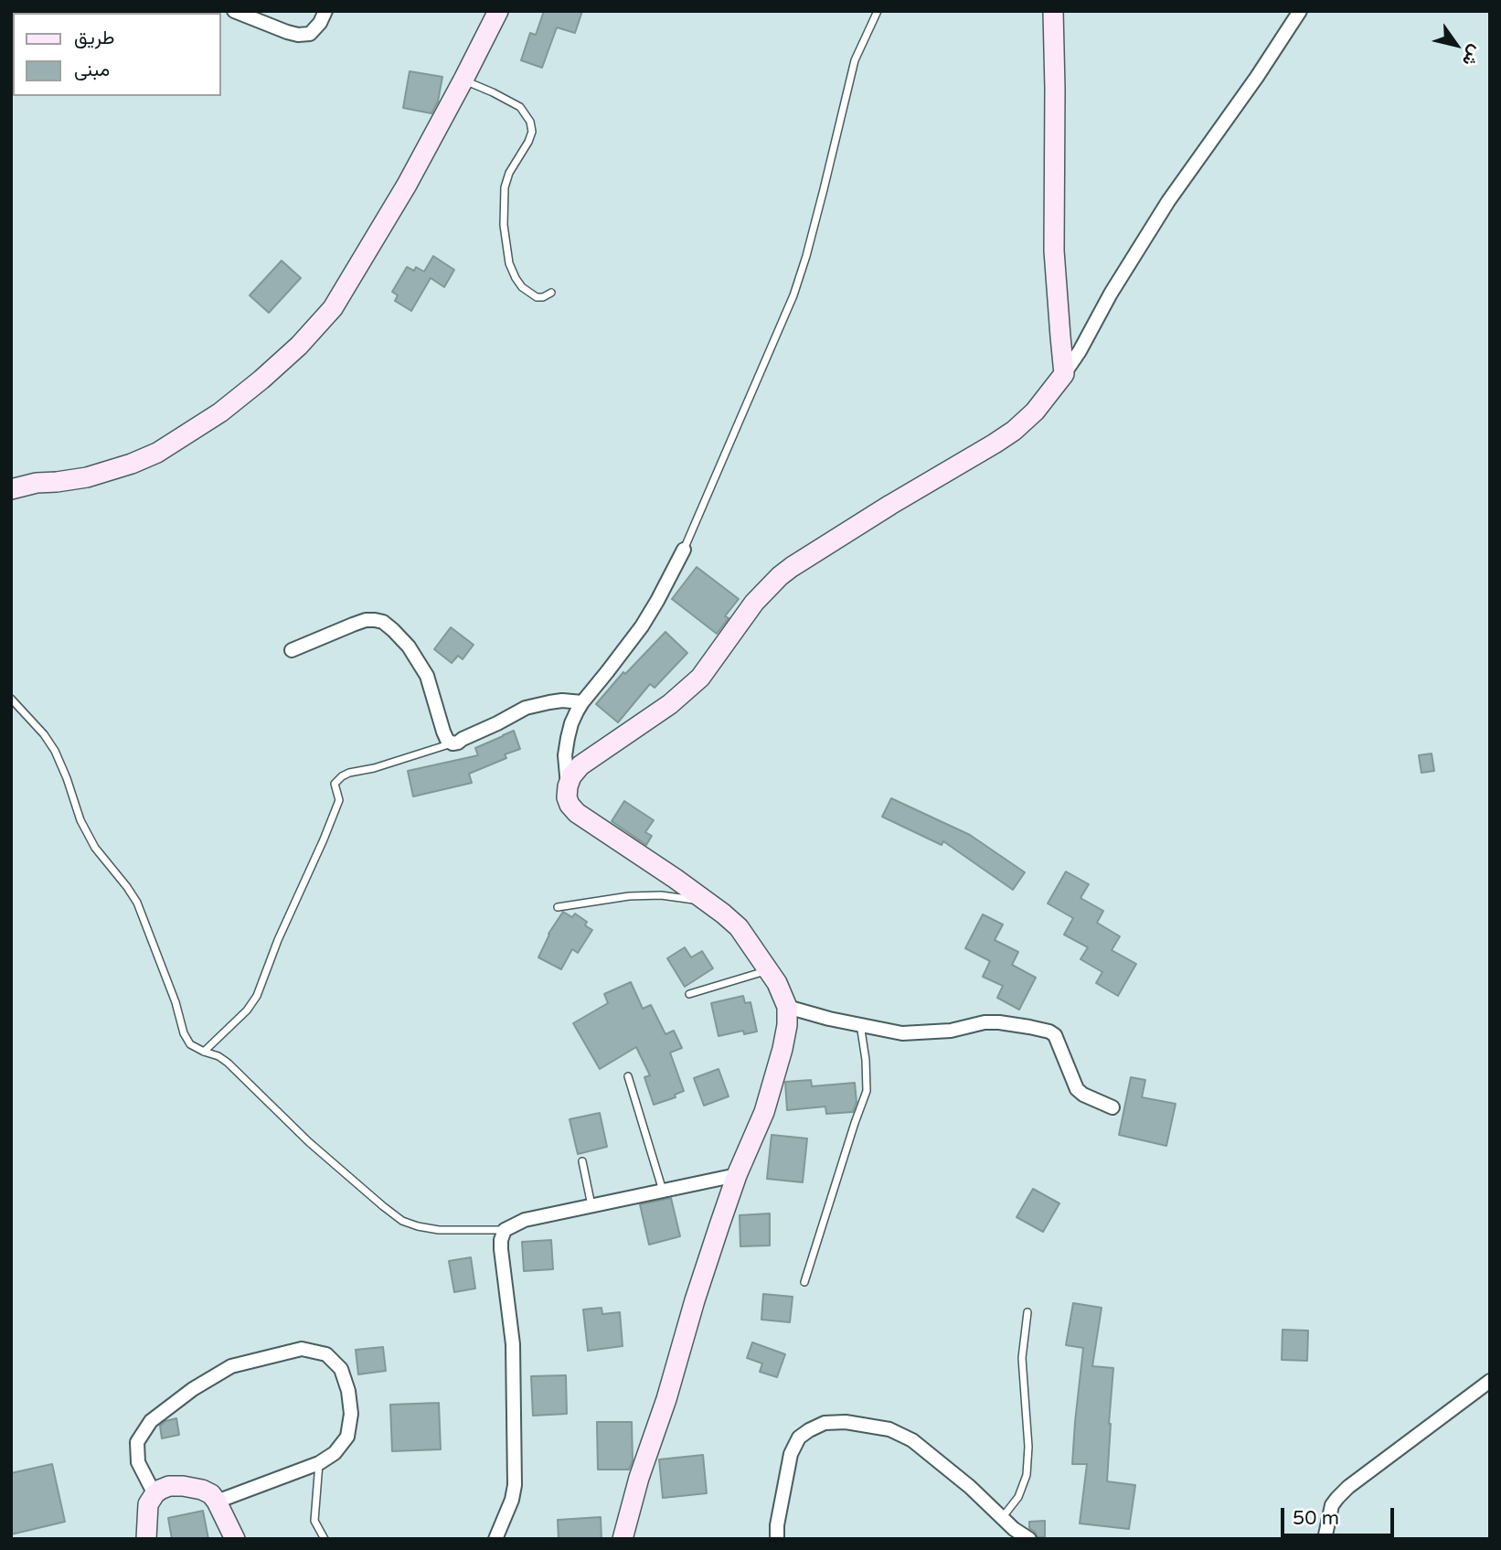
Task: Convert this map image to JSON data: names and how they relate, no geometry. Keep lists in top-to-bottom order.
{
  "legend": ["طريق", "مبنى"],
  "scale_bar": "50 m",
  "north": "bottom right"
}
